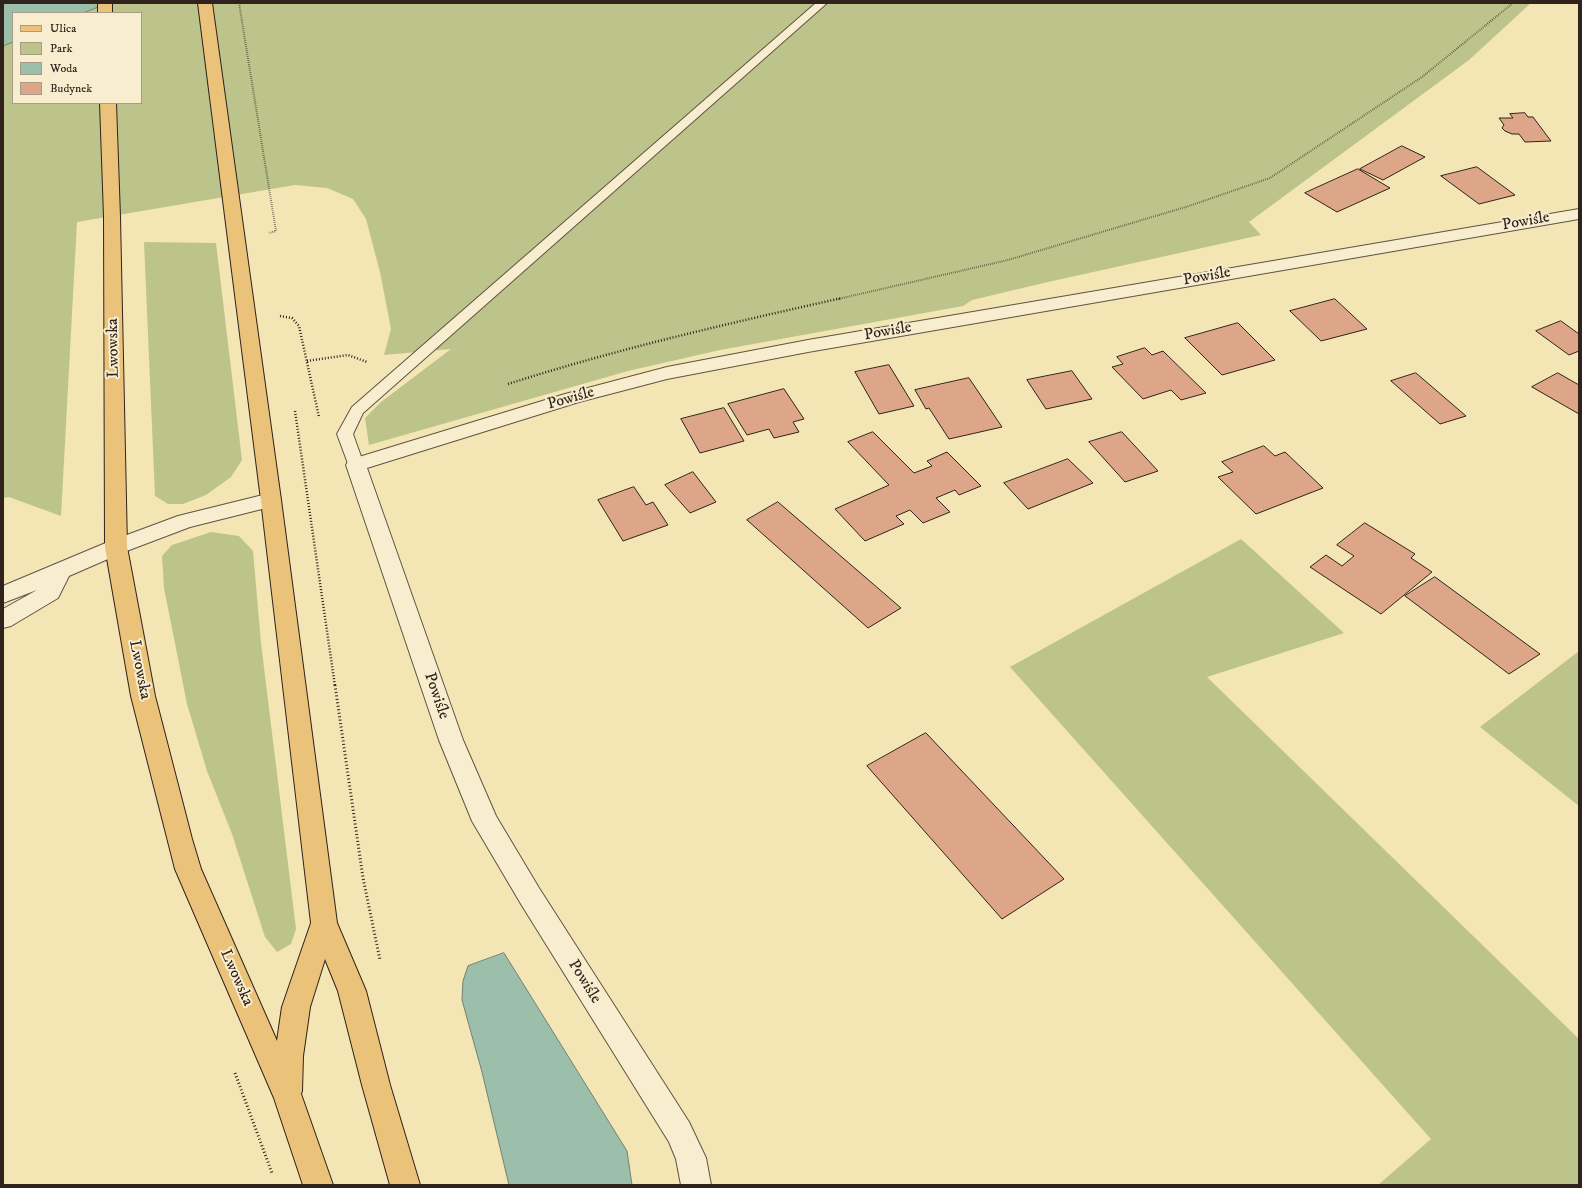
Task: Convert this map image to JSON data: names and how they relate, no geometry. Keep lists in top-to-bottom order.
{
  "streets": {
    "main road": ["Lwowska"],
    "street": ["Powiśle"]
  },
  "legend": [
    "Ulica",
    "Park",
    "Woda",
    "Budynek"
  ]
}
